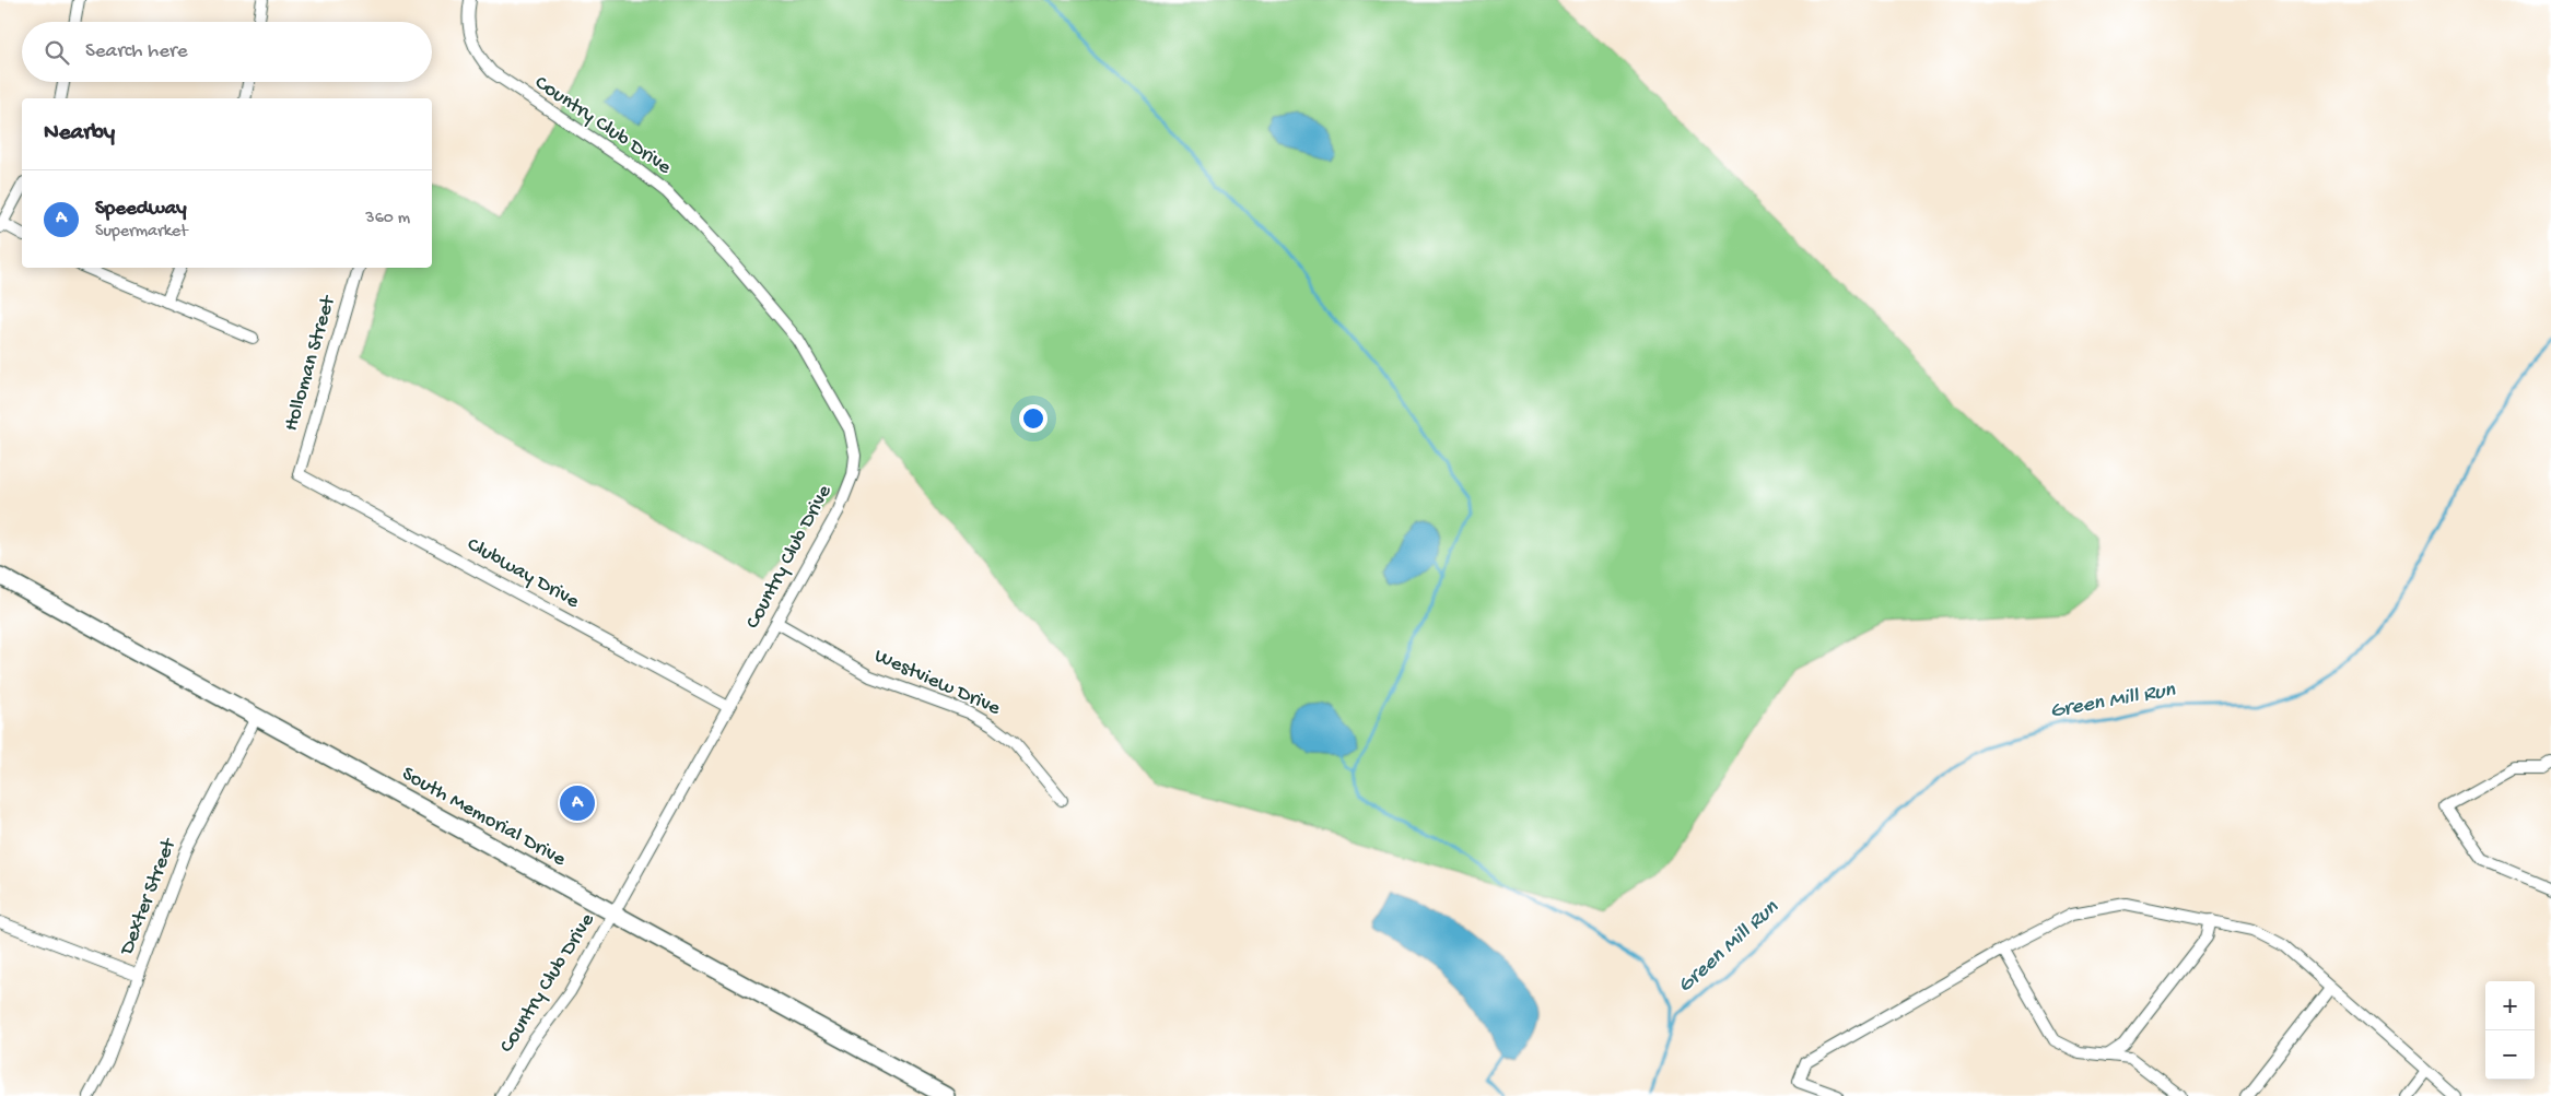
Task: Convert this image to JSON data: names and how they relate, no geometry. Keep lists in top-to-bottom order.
{
  "streets": {
    "main road": ["South Memorial Drive"],
    "street": [
      "Country Club Drive",
      "Holloman Street",
      "Clubway Drive",
      "Westview Drive",
      "Dexter Street"
    ]
  },
  "crossings": [
    ["Country Club Drive", "Clubway Drive"],
    ["Country Club Drive", "Westview Drive"],
    ["Country Club Drive", "South Memorial Drive"],
    ["Holloman Street", "Clubway Drive"],
    ["South Memorial Drive", "Dexter Street"]
  ],
  "water": ["Green Mill Run"],
  "page": {
    "search": "Search here",
    "heading": "Nearby",
    "list": [
      {
        "mark": "A",
        "name": "Speedway",
        "note": "Supermarket",
        "value": "360 m"
      }
    ],
    "pins": "A",
    "map_buttons": ["+", "−"]
  }
}
